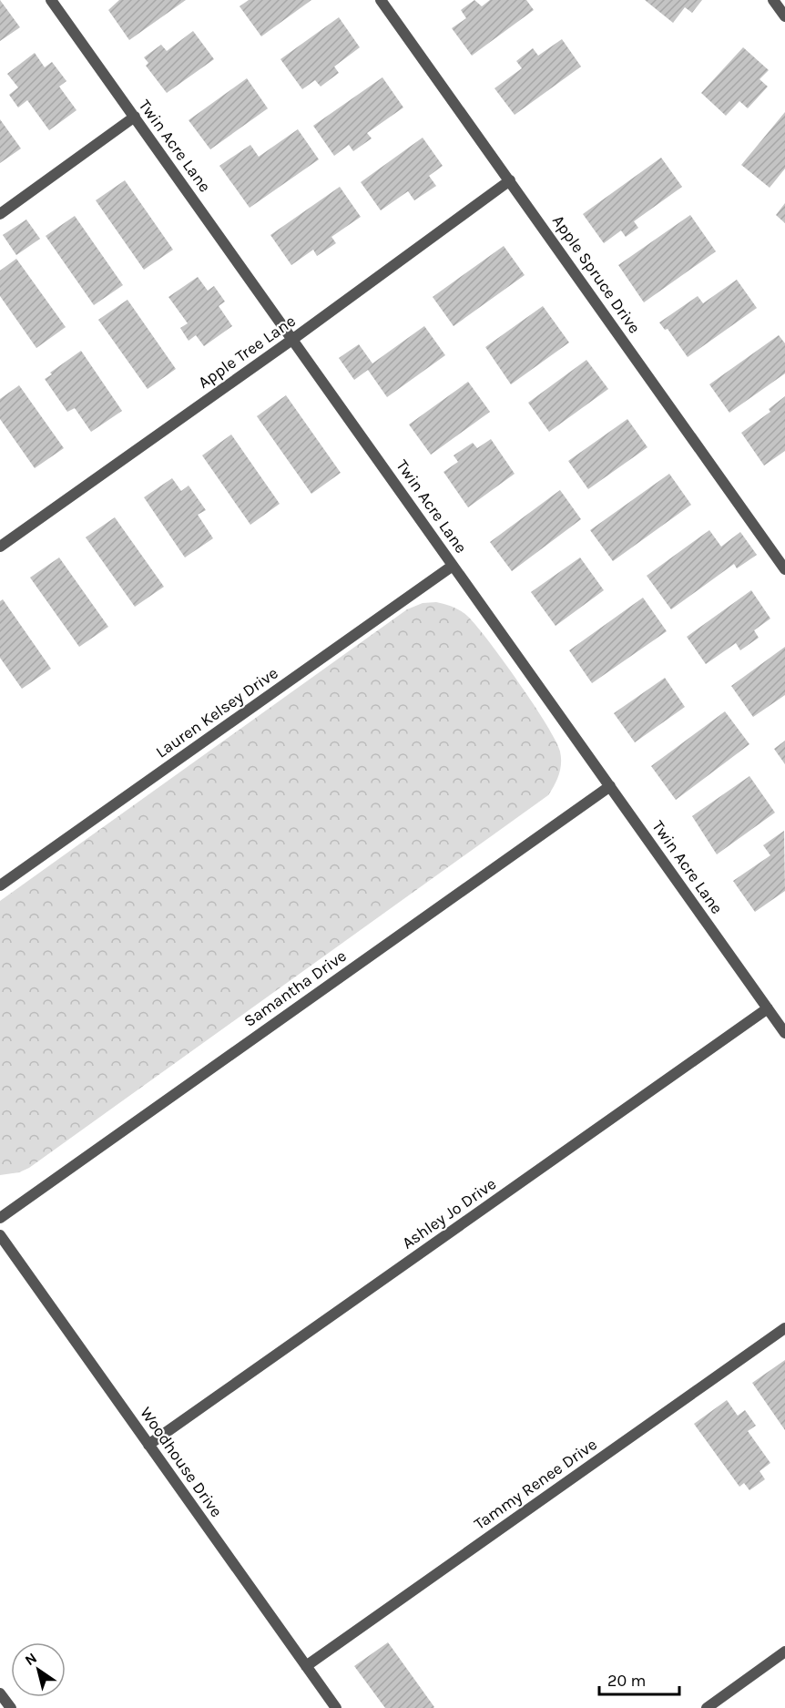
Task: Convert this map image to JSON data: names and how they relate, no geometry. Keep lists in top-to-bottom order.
{
  "streets": {
    "street": [
      "Twin Acre Lane",
      "Apple Spruce Drive",
      "Apple Tree Lane",
      "Lauren Kelsey Drive",
      "Samantha Drive",
      "Ashley Jo Drive",
      "Woodhouse Drive",
      "Tammy Renee Drive"
    ]
  },
  "crossings": [
    ["Twin Acre Lane", "Apple Tree Lane"],
    ["Twin Acre Lane", "Lauren Kelsey Drive"],
    ["Twin Acre Lane", "Samantha Drive"],
    ["Twin Acre Lane", "Ashley Jo Drive"],
    ["Apple Spruce Drive", "Apple Tree Lane"],
    ["Ashley Jo Drive", "Woodhouse Drive"],
    ["Woodhouse Drive", "Tammy Renee Drive"]
  ],
  "scale_bar": "20 m",
  "north": "top left"
}
